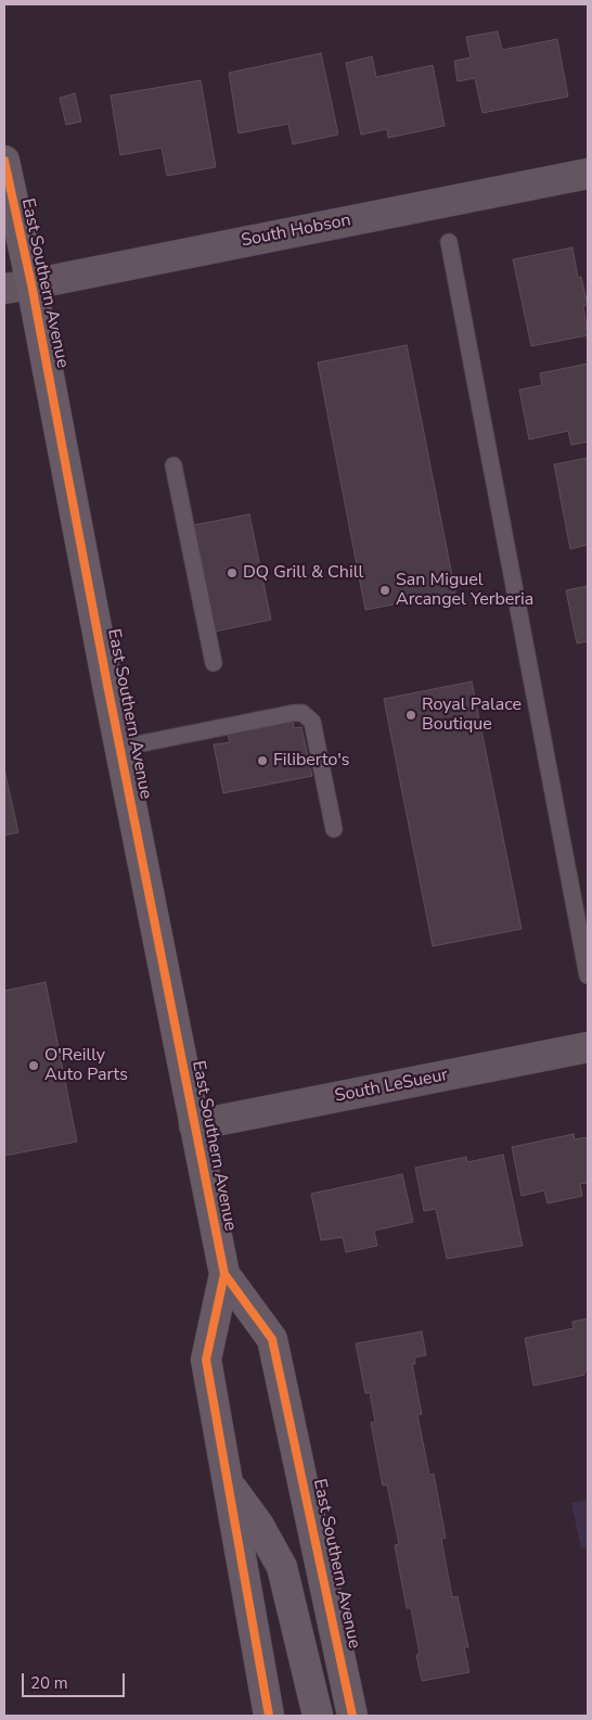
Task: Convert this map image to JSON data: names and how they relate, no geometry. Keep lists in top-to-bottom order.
{
  "streets": {
    "main road": ["East Southern Avenue"],
    "street": ["South Hobson", "South LeSueur"]
  },
  "crossings": [
    ["South Hobson", "East Southern Avenue"],
    ["East Southern Avenue", "South LeSueur"]
  ],
  "places": [
    "DQ Grill & Chill",
    "San Miguel Arcangel Yerberia",
    "Royal Palace Boutique",
    "Filiberto's",
    "O'Reilly Auto Parts"
  ],
  "scale_bar": "20 m"
}
